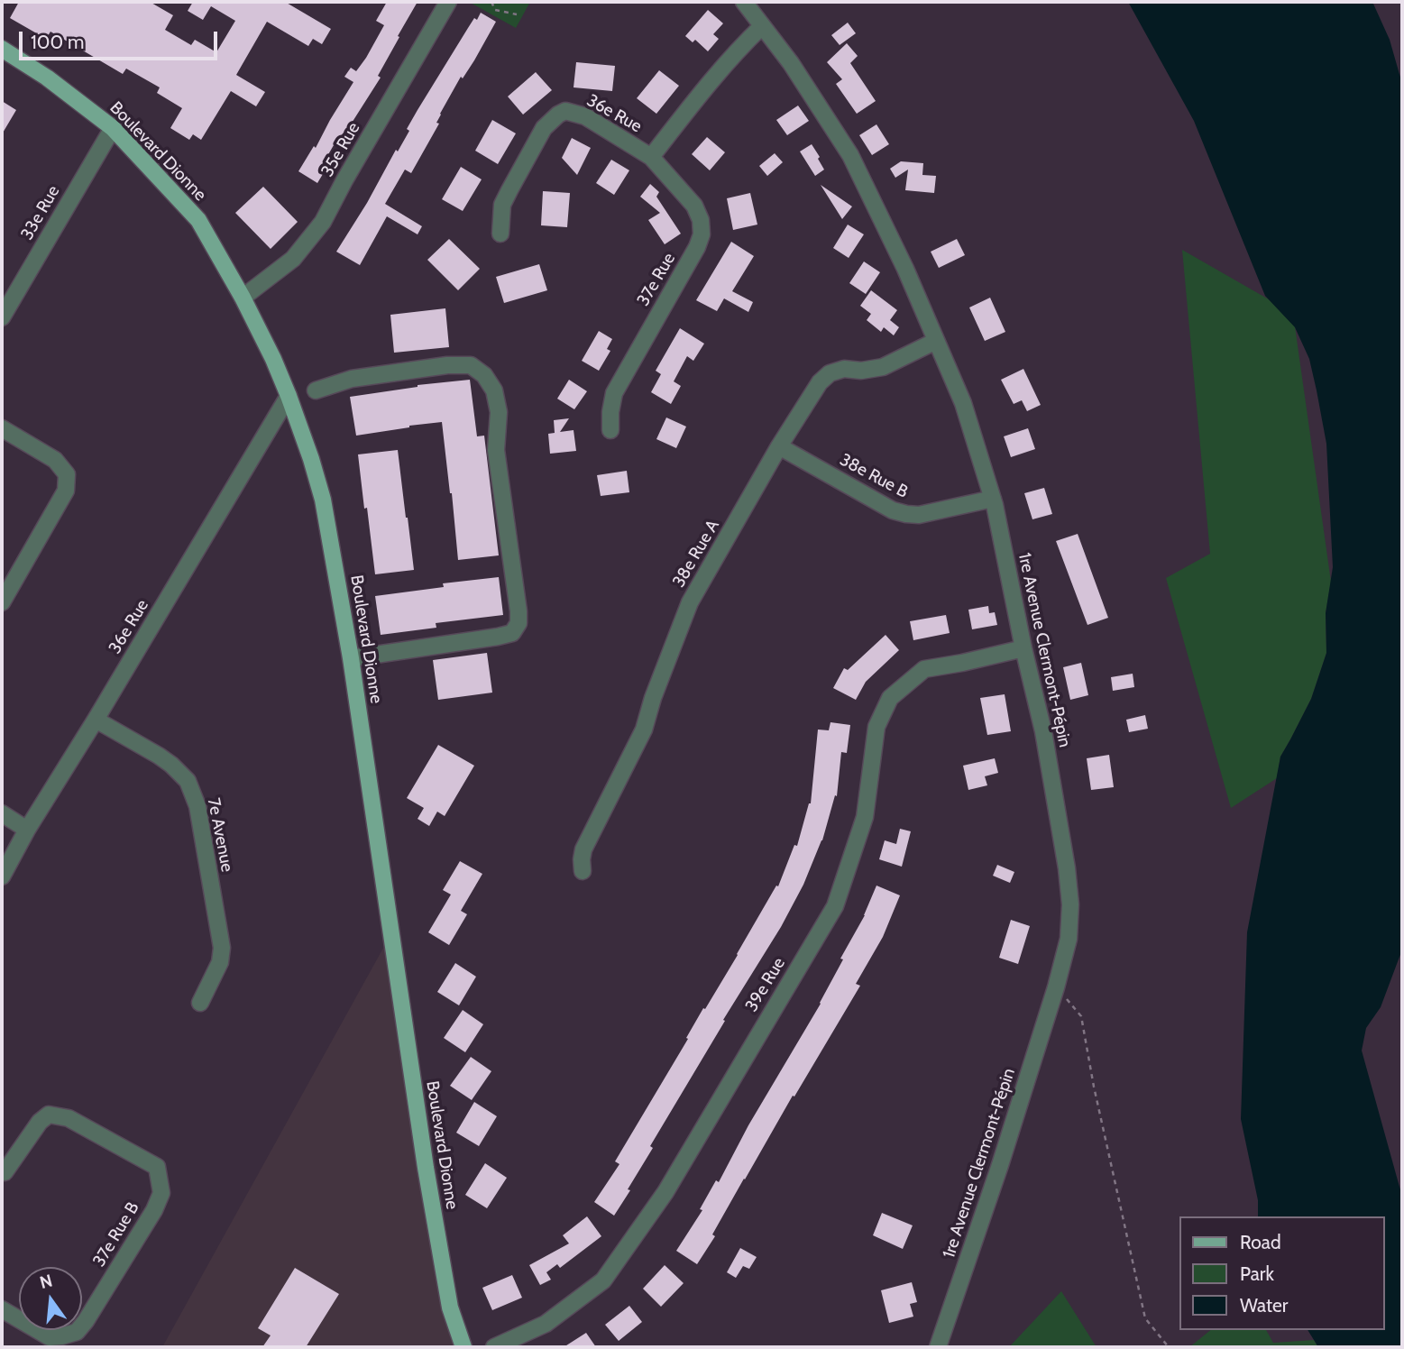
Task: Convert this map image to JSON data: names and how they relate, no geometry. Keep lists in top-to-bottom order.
{
  "streets": {
    "main road": ["Boulevard Dionne"],
    "street": [
      "36e Rue",
      "35e Rue",
      "33e Rue",
      "37e Rue",
      "38e Rue B",
      "38e Rue A",
      "1re Avenue Clermont-Pépin",
      "7e Avenue",
      "39e Rue",
      "37e Rue B"
    ]
  },
  "crossings": [
    ["36e Rue", "Boulevard Dionne"],
    ["36e Rue", "37e Rue"],
    ["36e Rue", "1re Avenue Clermont-Pépin"],
    ["36e Rue", "7e Avenue"],
    ["35e Rue", "Boulevard Dionne"],
    ["Boulevard Dionne", "33e Rue"],
    ["38e Rue B", "38e Rue A"],
    ["38e Rue B", "1re Avenue Clermont-Pépin"],
    ["38e Rue A", "1re Avenue Clermont-Pépin"],
    ["1re Avenue Clermont-Pépin", "39e Rue"]
  ],
  "legend": ["Road", "Park", "Water"],
  "scale_bar": "100 m",
  "north": "top"
}
